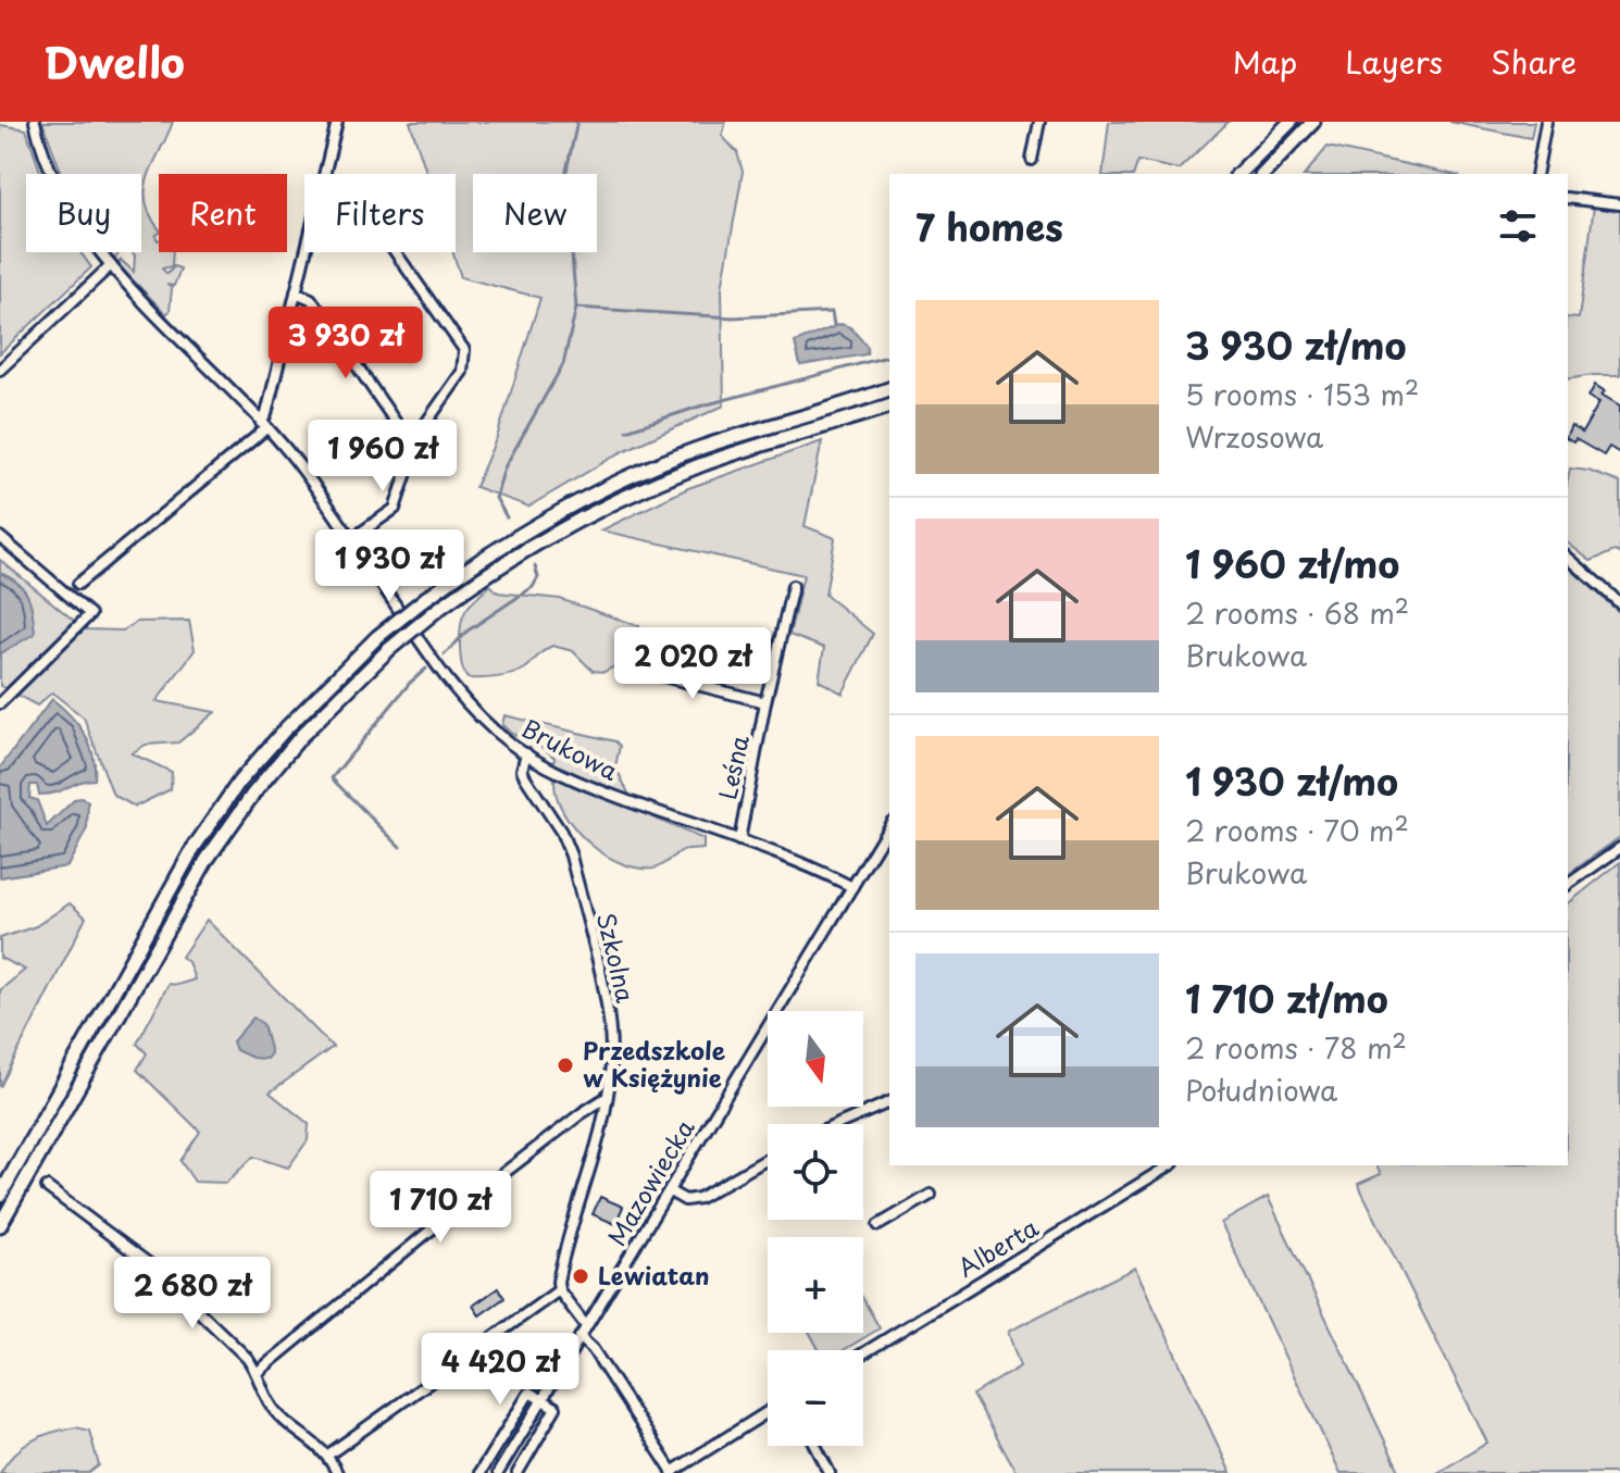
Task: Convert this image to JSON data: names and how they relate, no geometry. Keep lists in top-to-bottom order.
{
  "streets": {
    "street": [
      "Brukowa",
      "Leśna",
      "Szkolna",
      "Mazowiecka",
      "Alberta"
    ]
  },
  "crossings": [
    ["Brukowa", "Leśna"],
    ["Brukowa", "Szkolna"],
    ["Brukowa", "Mazowiecka"]
  ],
  "places": ["Przedszkole w Księżynie", "Lewiatan"],
  "north": "bottom",
  "page": {
    "header": "Dwello",
    "nav": ["Map", "Layers", "Share"],
    "chip": [
      "Buy",
      "Rent",
      "Filters",
      "New"
    ],
    "heading": "7 homes",
    "list": [
      {
        "name": "3 930 zł/mo",
        "note": "5 rooms · 153 m² · Wrzosowa"
      },
      {
        "name": "1 960 zł/mo",
        "note": "2 rooms · 68 m² · Brukowa"
      },
      {
        "name": "1 930 zł/mo",
        "note": "2 rooms · 70 m² · Brukowa"
      },
      {
        "name": "1 710 zł/mo",
        "note": "2 rooms · 78 m² · Południowa"
      }
    ],
    "price": [
      "3 930 zł",
      "1 960 zł",
      "1 930 zł",
      "2 020 zł",
      "1 710 zł",
      "2 680 zł",
      "4 420 zł"
    ],
    "map_buttons": ["+", "−"]
  }
}
